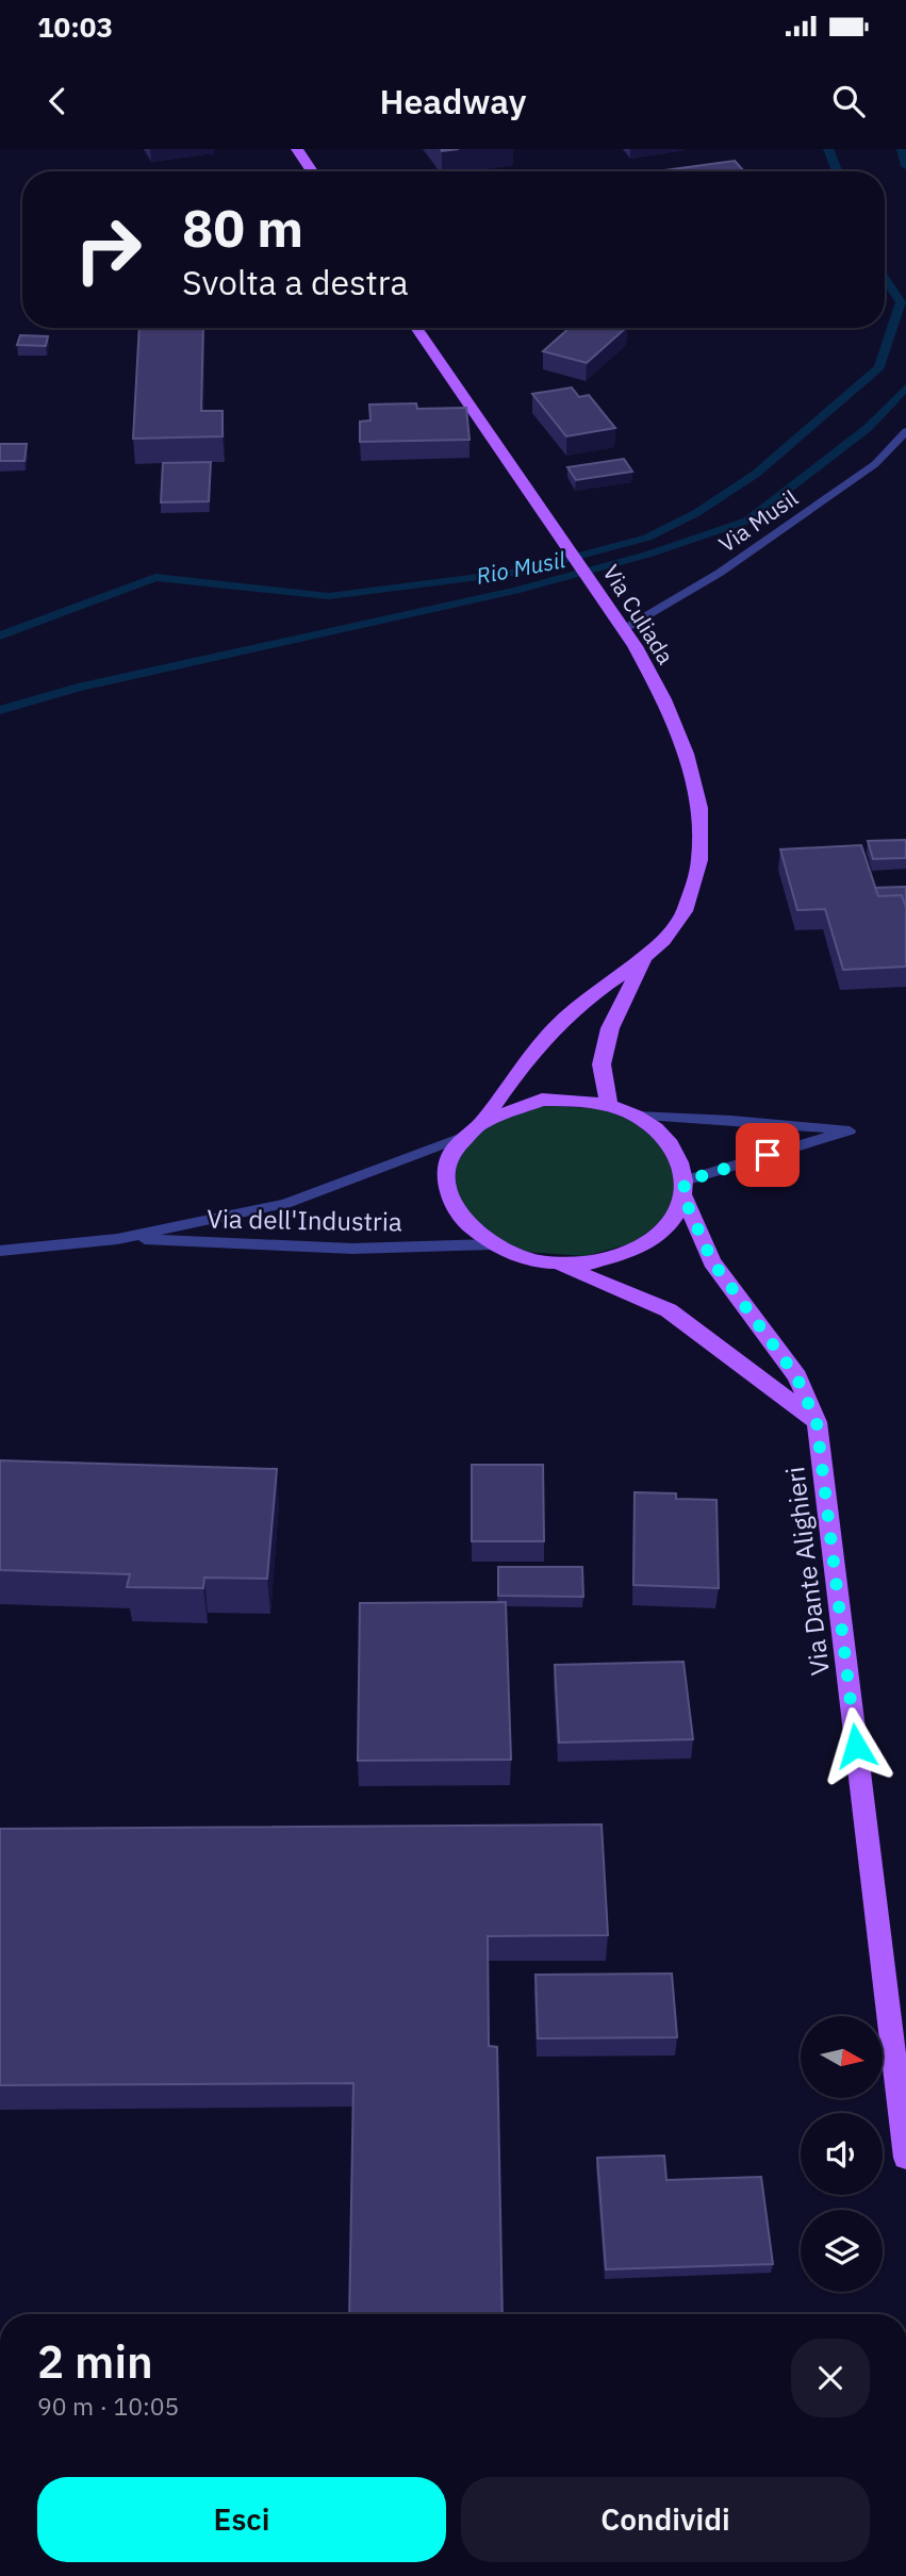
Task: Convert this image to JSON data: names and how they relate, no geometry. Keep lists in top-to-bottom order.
{
  "streets": {
    "main road": ["Via Culiada", "Via Dante Alighieri"],
    "street": ["Via Musil", "Via dell'Industria"]
  },
  "crossings": [
    ["Via Musil", "Via Culiada"],
    ["Via Culiada", "Via dell'Industria"],
    ["Via Culiada", "Via Dante Alighieri"],
    ["Via dell'Industria", "Via Dante Alighieri"]
  ],
  "water": ["Rio Musil"],
  "north": "right",
  "page": {
    "status": "10:03",
    "header": "Headway",
    "turn": ["80 m", "Svolta a destra"],
    "heading": ["2 min", "90 m · 10:05"],
    "buttons": ["Esci", "Condividi"]
  }
}
